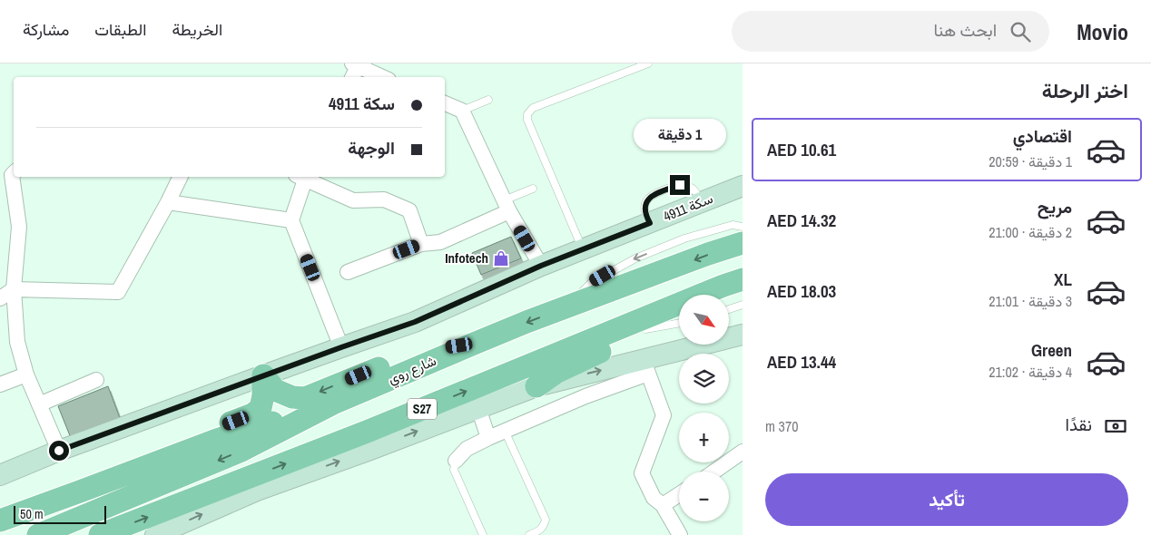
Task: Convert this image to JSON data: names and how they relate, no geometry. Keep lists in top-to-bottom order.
{
  "streets": {
    "main road": ["شارع روي", "S27"],
    "street": ["سكة 4911"]
  },
  "places": {
    "shop": ["Infotech"]
  },
  "scale_bar": "50 m",
  "north": "bottom right",
  "page": {
    "header": "Movio",
    "search": "ابحث هنا",
    "nav": ["الخريطة", "الطبقات", "مشاركة"],
    "heading": "اختر الرحلة",
    "banner": ["سكة 4911", "الوجهة"],
    "list": [
      {
        "name": "اقتصادي",
        "note": "1 دقيقة · 20:59",
        "value": "AED 10.61"
      },
      {
        "name": "مريح",
        "note": "2 دقيقة · 21:00",
        "value": "AED 14.32"
      },
      {
        "name": "XL",
        "note": "3 دقيقة · 21:01",
        "value": "AED 18.03"
      },
      {
        "name": "Green",
        "note": "4 دقيقة · 21:02",
        "value": "AED 13.44"
      }
    ],
    "bubble": "1 دقيقة",
    "map_buttons": ["+", "−"],
    "pay": ["نقدًا", "370 m"],
    "buttons": "تأكيد",
    "scale": "50 m"
  }
}
